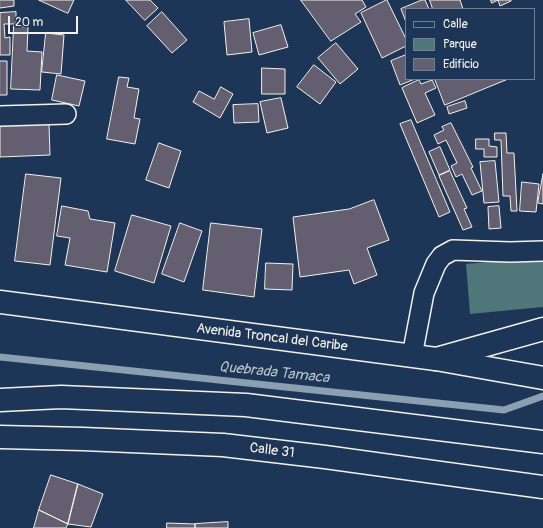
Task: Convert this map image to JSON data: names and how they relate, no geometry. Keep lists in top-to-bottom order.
{
  "streets": {
    "main road": ["Avenida Troncal del Caribe", "Calle 31"]
  },
  "water": ["Quebrada Tamaca"],
  "legend": ["Calle", "Parque", "Edificio"],
  "scale_bar": "20 m"
}
